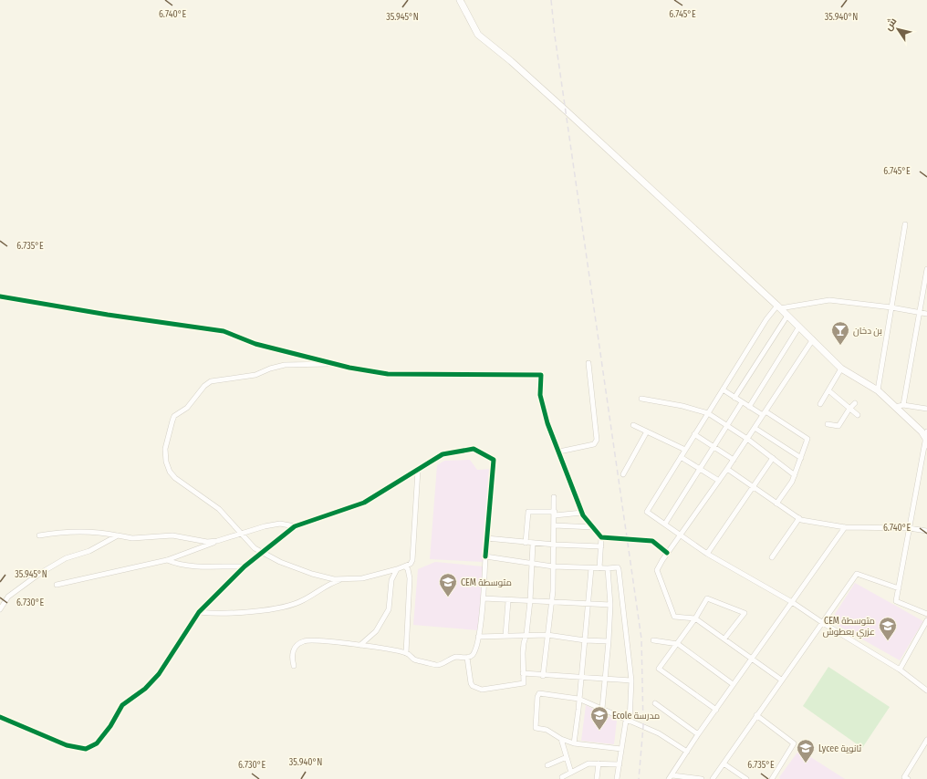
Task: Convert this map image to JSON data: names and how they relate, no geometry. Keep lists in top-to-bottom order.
{
  "places": {
    "bar": ["بن دخان"],
    "school or university": [
      "CEM متوسطة",
      "CEM متوسطة عزري بعطوش",
      "Ecole مدرسة",
      "Lycee ثانوية"
    ]
  },
  "north": "top left",
  "coordinates": [
    "6.740°E",
    "6.745°E",
    "35.945°N",
    "35.940°N",
    "6.735°E",
    "6.730°E"
  ]
}
